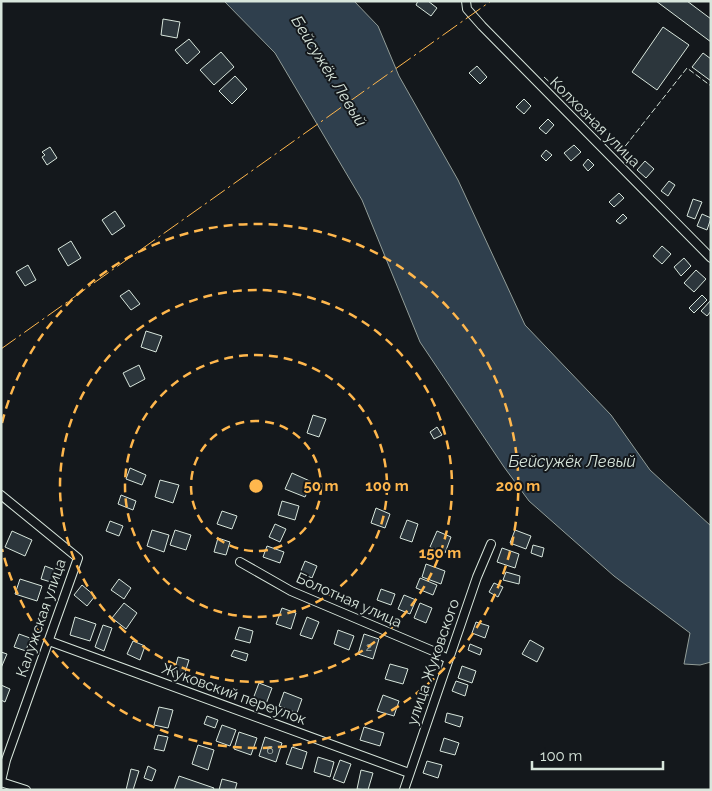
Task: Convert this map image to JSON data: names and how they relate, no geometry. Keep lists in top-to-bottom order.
{
  "streets": {
    "street": [
      "Колхозная улица",
      "Болотная улица",
      "Калужская улица",
      "улица Жуковского",
      "Жуковский переулок"
    ]
  },
  "crossings": [
    ["Болотная улица", "улица Жуковского"],
    ["Калужская улица", "Жуковский переулок"],
    ["улица Жуковского", "Жуковский переулок"]
  ],
  "water": ["Бейсужёк Левый"],
  "house_numbers": ["2", "6"],
  "scale_bar": "100 m",
  "rings": [
    "50 m",
    "100 m",
    "200 m",
    "150 m"
  ]
}
